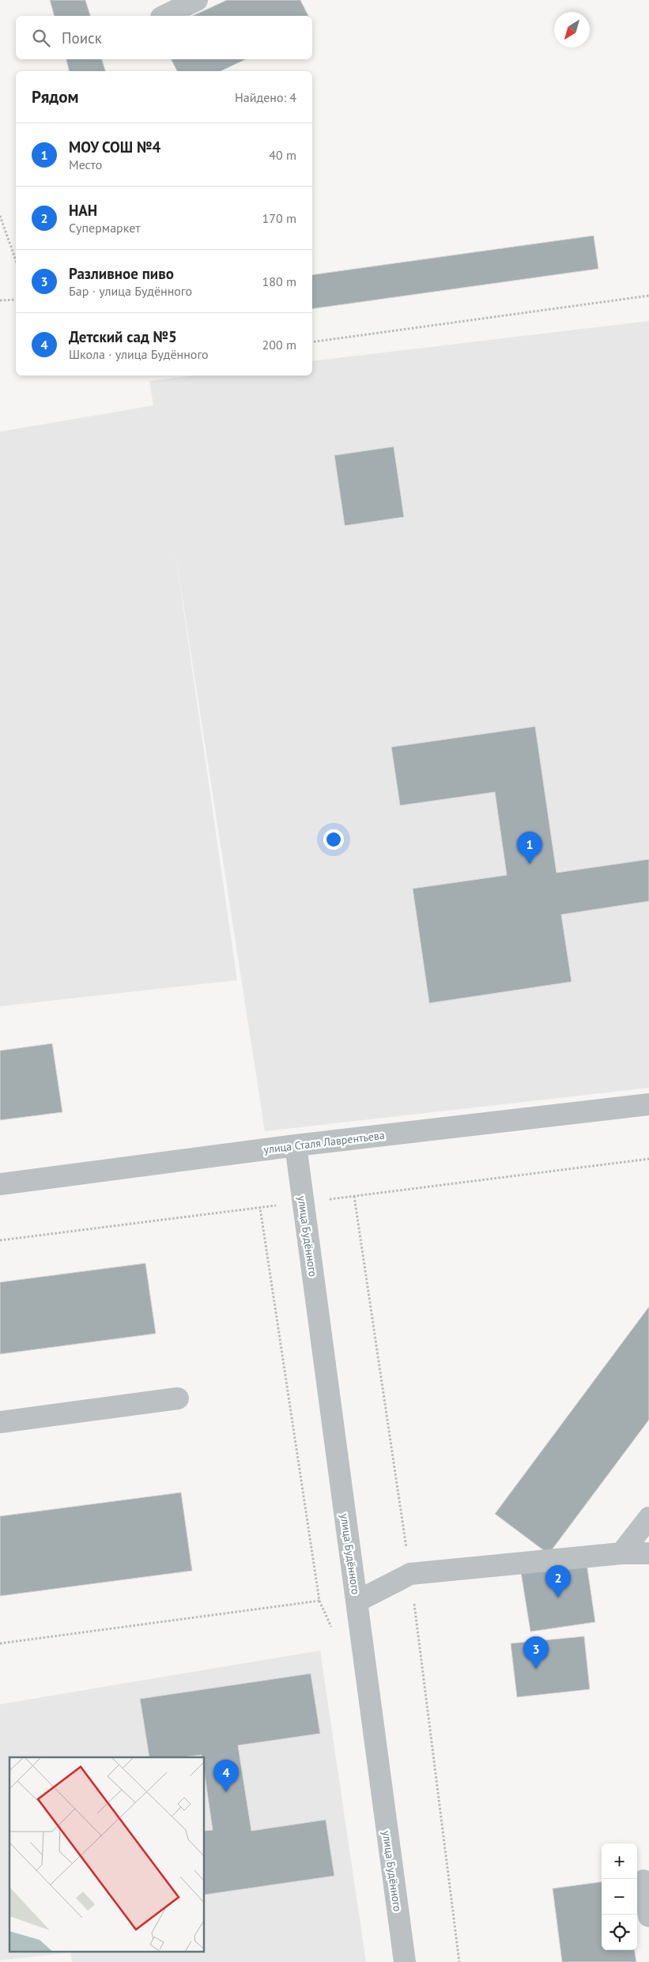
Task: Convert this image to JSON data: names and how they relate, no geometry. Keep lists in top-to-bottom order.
{
  "streets": {
    "street": ["улица Сталя Лаврентьева", "улица Будённого"]
  },
  "crossings": [
    ["улица Сталя Лаврентьева", "улица Будённого"]
  ],
  "north": "bottom left",
  "page": {
    "search": "Поиск",
    "heading": ["Рядом", "Найдено: 4"],
    "list": [
      {
        "mark": "1",
        "name": "МОУ СОШ №4",
        "note": "Место",
        "value": "40 m"
      },
      {
        "mark": "2",
        "name": "НАН",
        "note": "Супермаркет",
        "value": "170 m"
      },
      {
        "mark": "3",
        "name": "Разливное пиво",
        "note": "Бар · улица Будённого",
        "value": "180 m"
      },
      {
        "mark": "4",
        "name": "Детский сад №5",
        "note": "Школа · улица Будённого",
        "value": "200 m"
      }
    ],
    "pins": [
      "1",
      "2",
      "3",
      "4"
    ],
    "map_buttons": ["+", "−"]
  }
}
